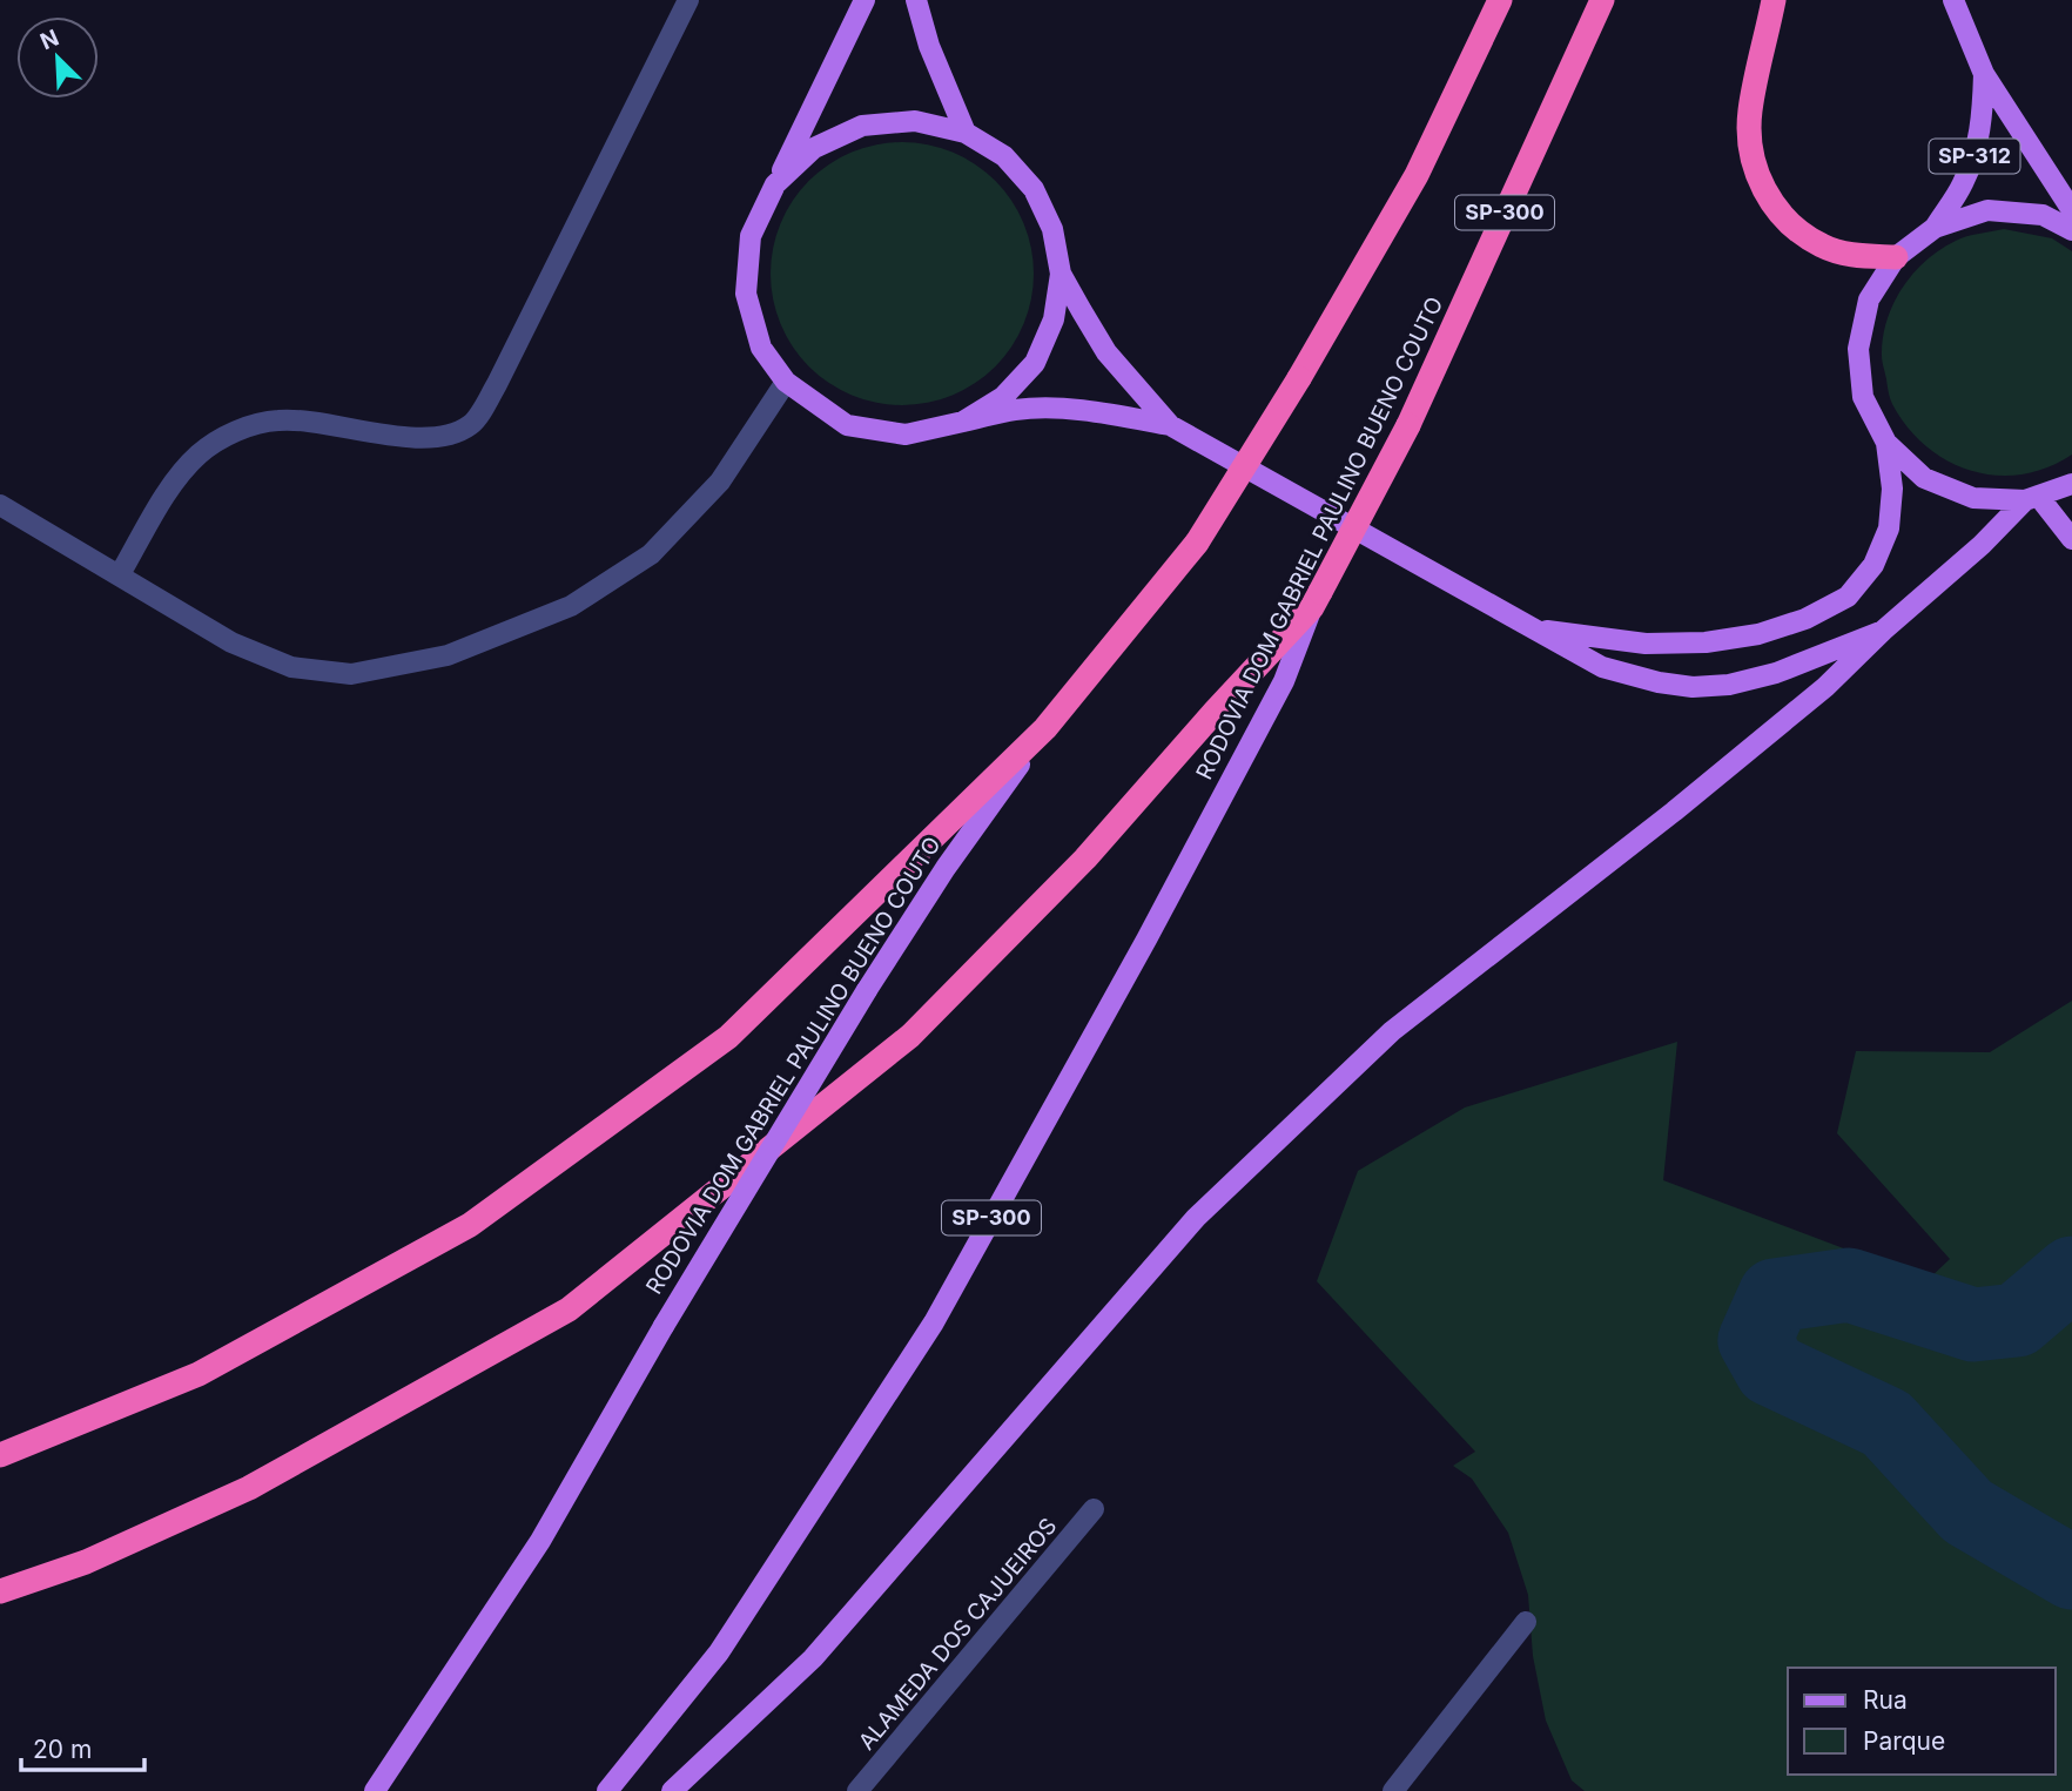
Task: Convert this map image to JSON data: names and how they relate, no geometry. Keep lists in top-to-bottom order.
{
  "streets": {
    "highway": ["SP-300", "RODOVIA DOM GABRIEL PAULINO BUENO COUTO"],
    "main road": ["SP-312"],
    "street": ["ALAMEDA DOS CAJUEIROS"]
  },
  "legend": ["Rua", "Parque"],
  "scale_bar": "20 m",
  "north": "top left"
}
